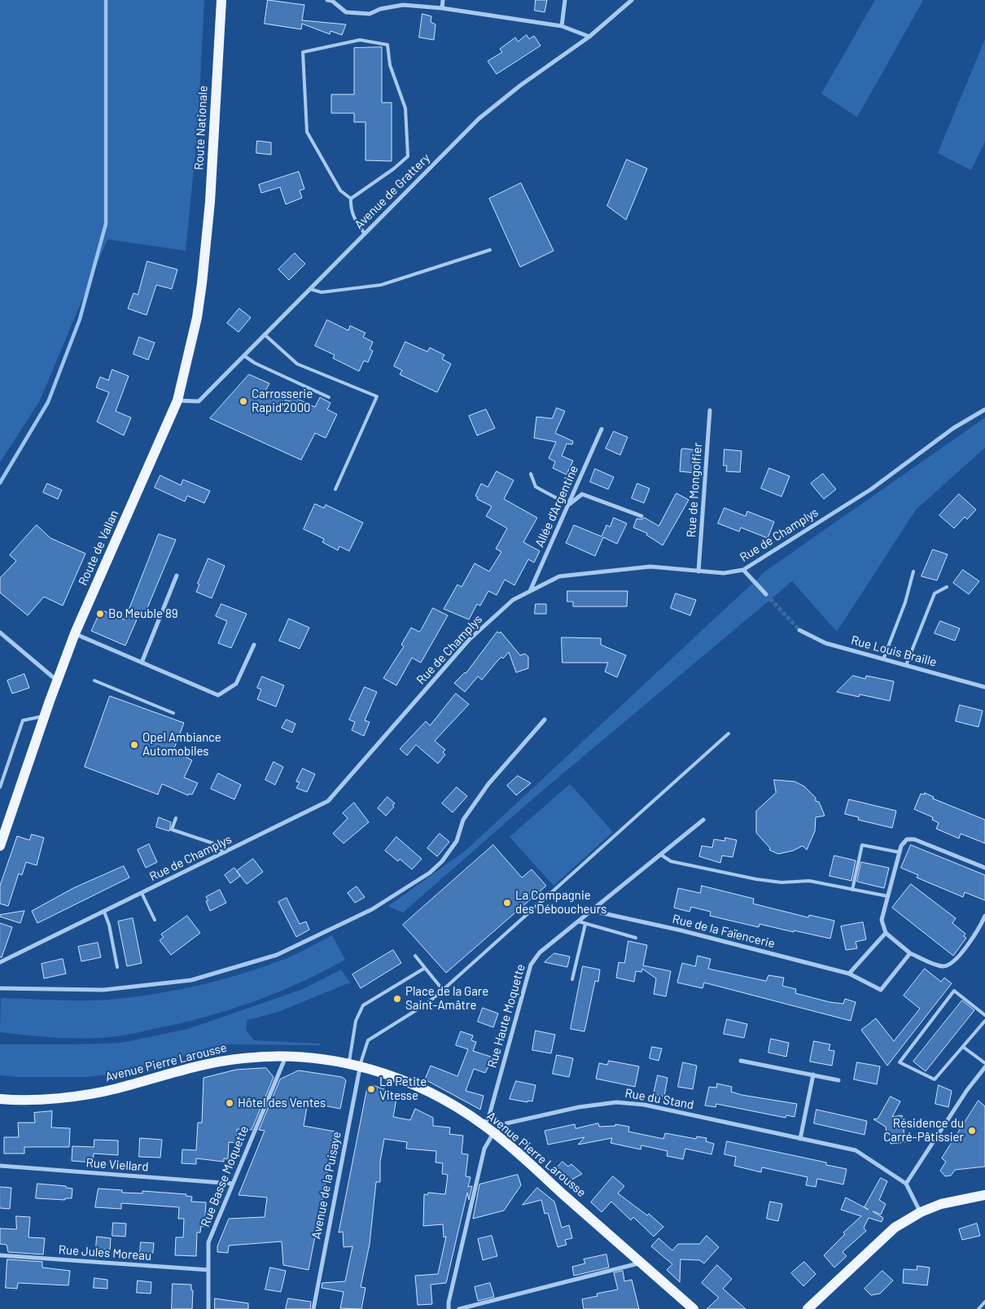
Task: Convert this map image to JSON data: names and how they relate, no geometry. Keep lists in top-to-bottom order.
{
  "streets": {
    "main road": ["Route Nationale", "Route de Vallan", "Avenue Pierre Larousse"],
    "street": [
      "Avenue de Grattery",
      "Rue de Mongolfier",
      "Allée d'Argentine",
      "Rue de Champlys",
      "Rue Louis Braille",
      "Rue de la Faïencerie",
      "Rue Haute Moquette",
      "Rue du Stand",
      "Rue Viellard",
      "Rue Basse Moquette",
      "Avenue de la Puisaye",
      "Rue Jules Moreau"
    ]
  },
  "crossings": [
    ["Route Nationale", "Route de Vallan"],
    ["Avenue de Grattery", "Route de Vallan"],
    ["Rue de Mongolfier", "Rue de Champlys"],
    ["Allée d'Argentine", "Rue de Champlys"],
    ["Rue de la Faïencerie", "Rue Haute Moquette"],
    ["Rue Haute Moquette", "Avenue Pierre Larousse"],
    ["Avenue Pierre Larousse", "Rue du Stand"],
    ["Avenue Pierre Larousse", "Rue Basse Moquette"],
    ["Avenue Pierre Larousse", "Avenue de la Puisaye"],
    ["Rue Viellard", "Rue Basse Moquette"],
    ["Rue Basse Moquette", "Rue Jules Moreau"]
  ],
  "places": [
    "Carrosserie Rapid'2000",
    "Bo Meuble 89",
    "Opel Ambiance Automobiles",
    "La Compagnie des Déboucheurs",
    "Place de la Gare Saint-Amâtre",
    "La Petite Vitesse",
    "Hôtel des Ventes",
    "Résidence du Carré-Pâtissier"
  ]
}
